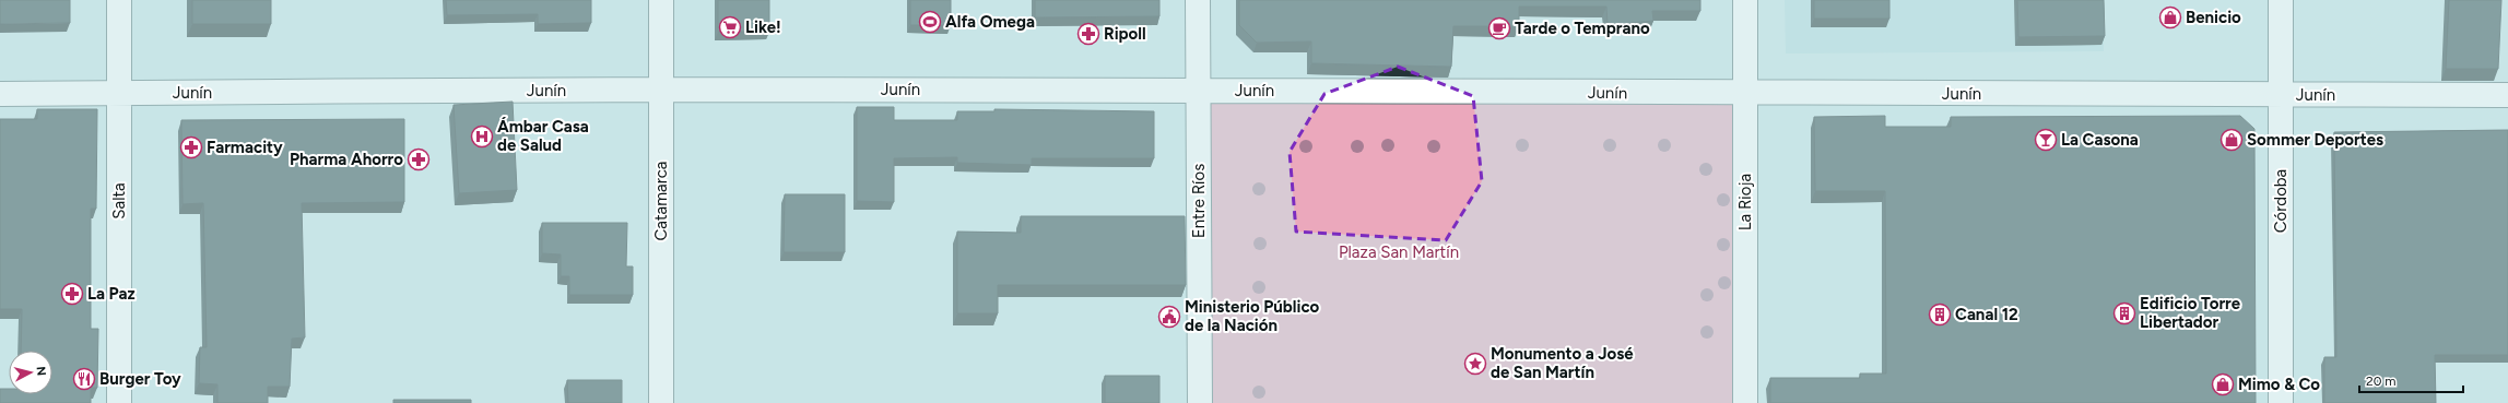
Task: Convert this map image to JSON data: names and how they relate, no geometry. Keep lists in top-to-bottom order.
{
  "streets": {
    "street": [
      "Junín",
      "Salta",
      "Catamarca",
      "Entre Ríos",
      "Córdoba",
      "La Rioja"
    ]
  },
  "crossings": [
    ["Junín", "Salta"],
    ["Junín", "Catamarca"],
    ["Junín", "Entre Ríos"],
    ["Junín", "Córdoba"],
    ["Junín", "La Rioja"]
  ],
  "parks": ["Plaza San Martín"],
  "places": {
    "shop": ["Benicio", "Sommer Deportes", "Mimo & Co"],
    "sports": ["Alfa Omega"],
    "supermarket": ["Like!"],
    "cafe": ["Tarde o Temprano"],
    "pharmacy": [
      "Ripoll",
      "Farmacity",
      "Pharma Ahorro",
      "La Paz"
    ],
    "hospital": ["Ámbar Casa de Salud"],
    "bar": ["La Casona"],
    "building": ["Edificio Torre Libertador", "Canal 12"],
    "public building": ["Ministerio Público de la Nación"],
    "place": ["Monumento a José de San Martín"],
    "restaurant": ["Burger Toy"]
  },
  "scale_bar": "20 m",
  "north": "right"
}
